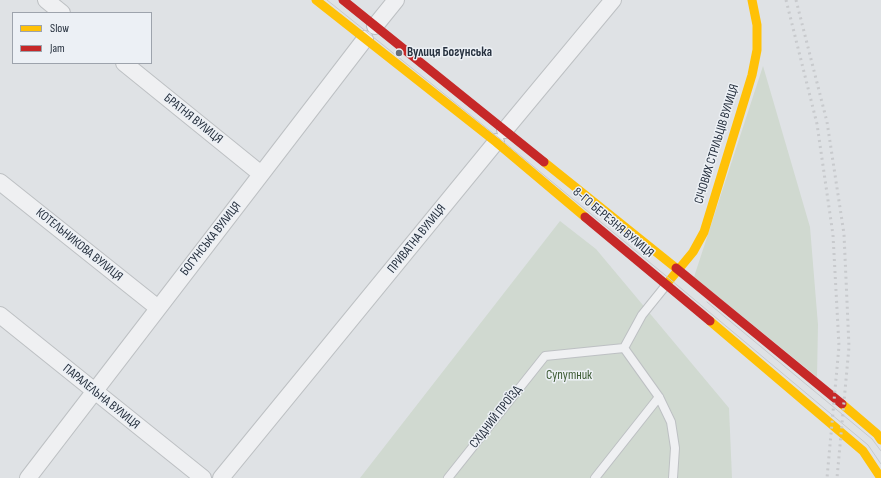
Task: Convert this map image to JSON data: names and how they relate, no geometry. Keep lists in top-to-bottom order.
{
  "streets": {
    "main road": ["СІЧОВИХ СТРІЛЬЦІВ ВУЛИЦЯ", "8-ГО БЕРЕЗНЯ ВУЛИЦЯ", "БОГУНСЬКА ВУЛИЦЯ"],
    "street": [
      "БРАТНЯ ВУЛИЦЯ",
      "ПРИВАТНА ВУЛИЦЯ",
      "КОТЕЛЬНИКОВА ВУЛИЦЯ",
      "ПАРАЛЕЛЬНА ВУЛИЦЯ"
    ],
    "lane": ["СХІДНИЙ ПРОЇЗД"]
  },
  "crossings": [
    ["БРАТНЯ ВУЛИЦЯ", "БОГУНСЬКА ВУЛИЦЯ"],
    ["СІЧОВИХ СТРІЛЬЦІВ ВУЛИЦЯ", "8-ГО БЕРЕЗНЯ ВУЛИЦЯ"],
    ["8-ГО БЕРЕЗНЯ ВУЛИЦЯ", "БОГУНСЬКА ВУЛИЦЯ"],
    ["8-ГО БЕРЕЗНЯ ВУЛИЦЯ", "ПРИВАТНА ВУЛИЦЯ"],
    ["БОГУНСЬКА ВУЛИЦЯ", "КОТЕЛЬНИКОВА ВУЛИЦЯ"],
    ["БОГУНСЬКА ВУЛИЦЯ", "ПАРАЛЕЛЬНА ВУЛИЦЯ"]
  ],
  "parks": ["Супутник"],
  "places": ["Вулиця Богунська"],
  "legend": ["Slow", "Jam"]
}
